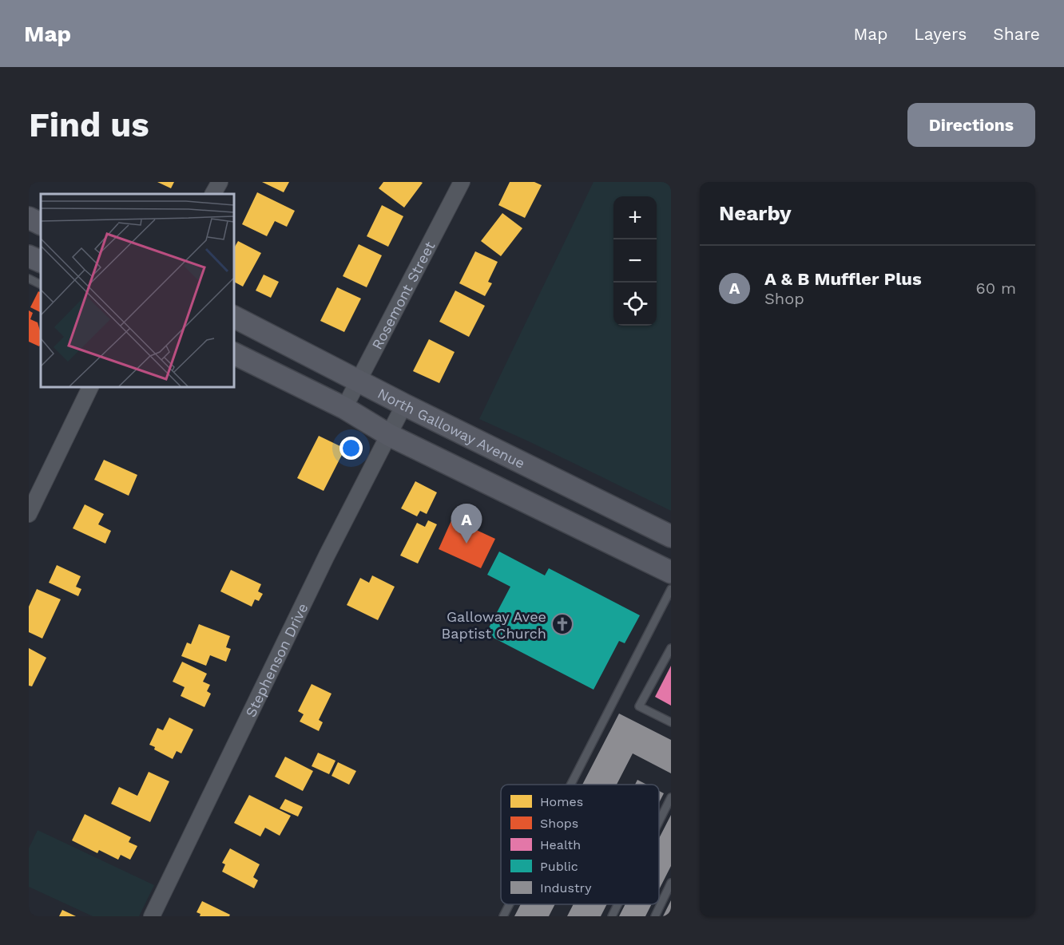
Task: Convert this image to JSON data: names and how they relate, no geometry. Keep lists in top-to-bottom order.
{
  "streets": {
    "main road": ["North Galloway Avenue"],
    "street": ["Rosemont Street", "Stephenson Drive"]
  },
  "crossings": [
    ["Rosemont Street", "North Galloway Avenue"],
    ["North Galloway Avenue", "Stephenson Drive"]
  ],
  "places": {
    "church": ["Galloway Avee Baptist Church"]
  },
  "legend": [
    "Homes",
    "Shops",
    "Health",
    "Public",
    "Industry"
  ],
  "page": {
    "header": "Map",
    "nav": ["Map", "Layers", "Share"],
    "buttons": "Directions",
    "title": "Find us",
    "heading": "Nearby",
    "map_buttons": ["+", "−"],
    "list": [
      {
        "mark": "A",
        "name": "A & B Muffler Plus",
        "note": "Shop",
        "value": "60 m"
      }
    ],
    "pins": "A"
  }
}
